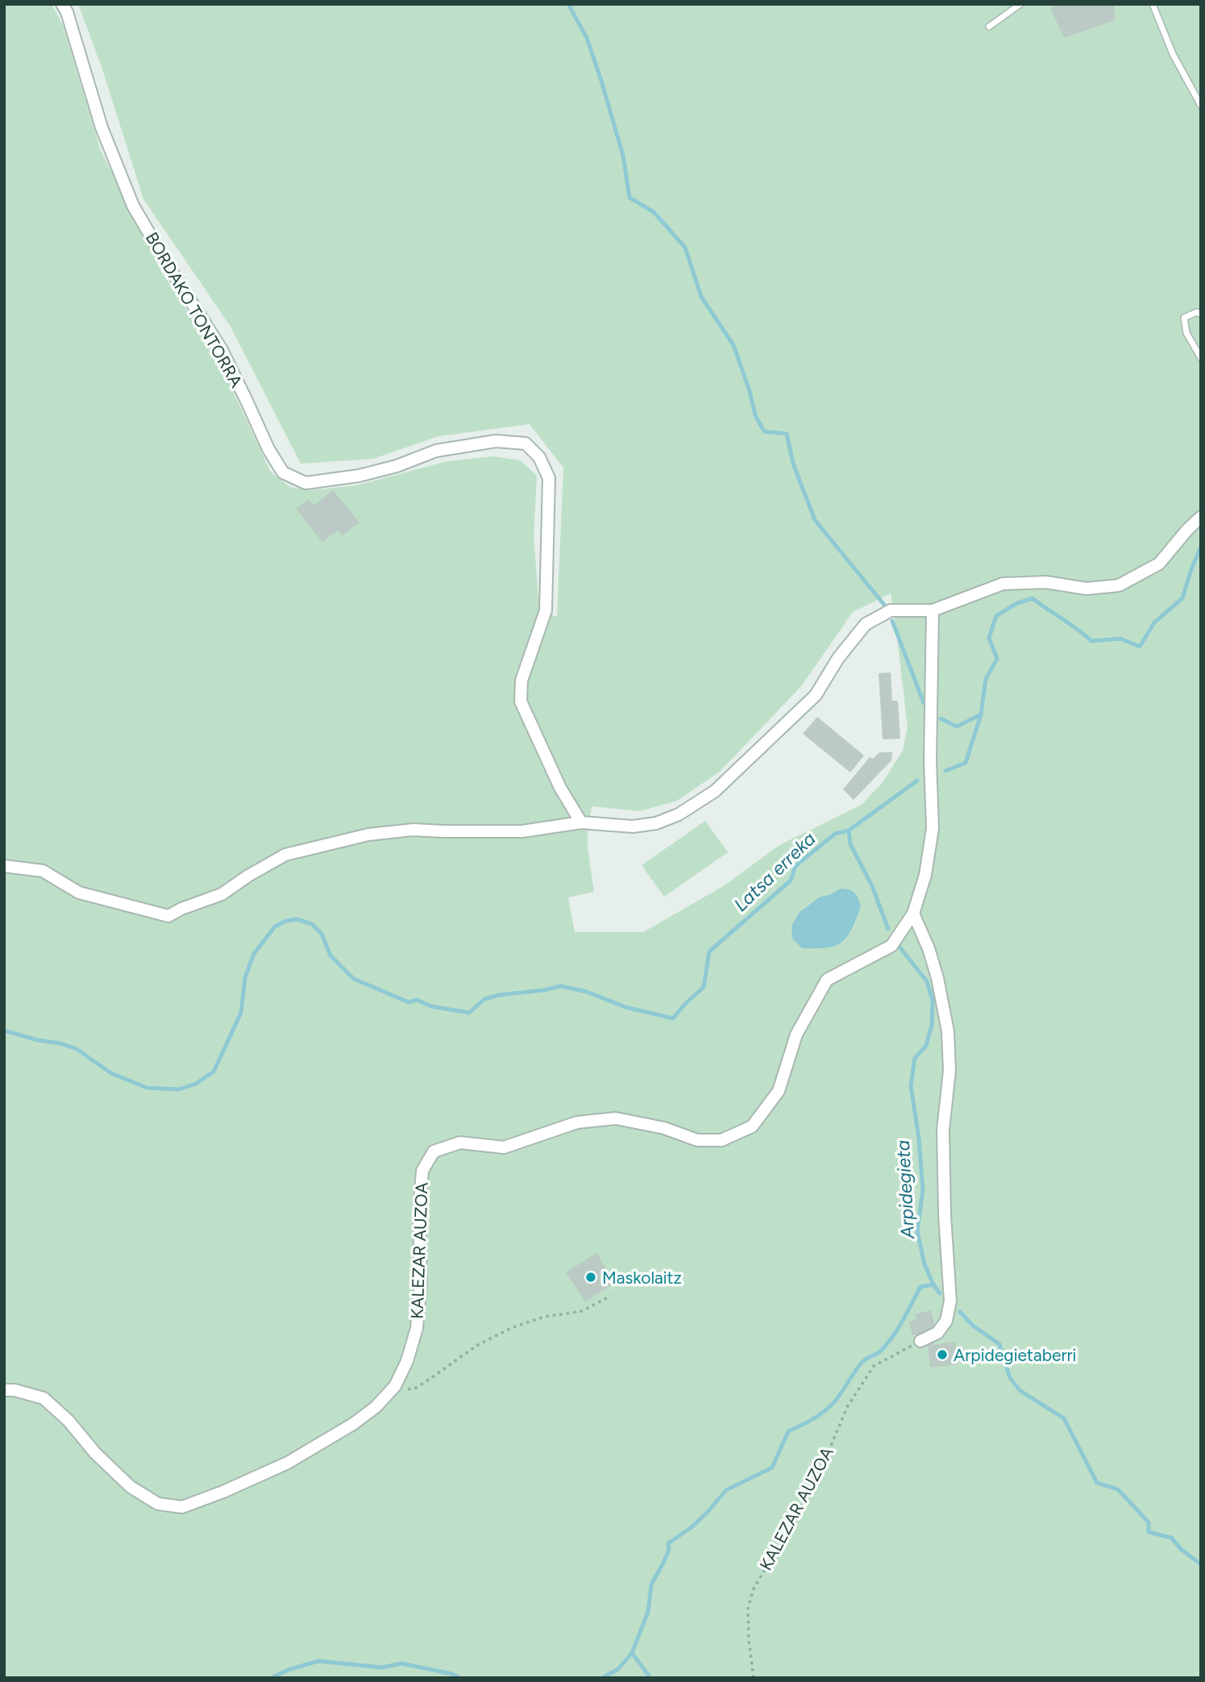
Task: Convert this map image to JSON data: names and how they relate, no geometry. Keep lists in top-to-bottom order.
{
  "streets": {
    "street": ["BORDAKO TONTORRA", "KALEZAR AUZOA"]
  },
  "water": ["Latsa erreka", "Arpidegieta"],
  "places": ["Maskolaitz", "Arpidegietaberri"]
}
